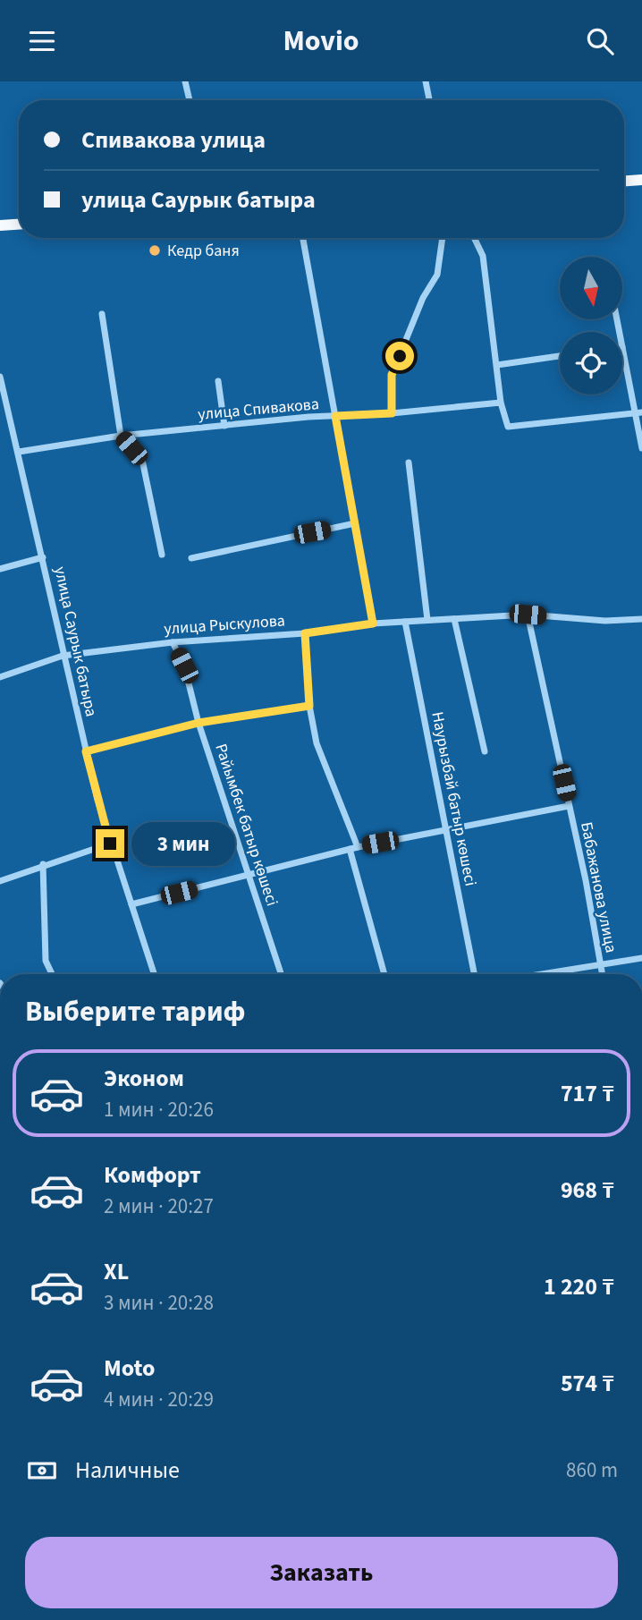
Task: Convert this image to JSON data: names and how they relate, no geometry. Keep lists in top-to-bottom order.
{
  "streets": {
    "street": [
      "улица Спивакова",
      "улица Рыскулова",
      "улица Саурык батыра",
      "Наурызбай батыр көшесі",
      "Райымбек батыр көшесі",
      "Бабажанова улица"
    ]
  },
  "crossings": [
    ["улица Спивакова", "улица Саурык батыра"],
    ["улица Рыскулова", "улица Саурык батыра"],
    ["улица Рыскулова", "Наурызбай батыр көшесі"],
    ["улица Рыскулова", "Райымбек батыр көшесі"],
    ["улица Рыскулова", "Бабажанова улица"]
  ],
  "places": ["Кедр баня"],
  "north": "bottom",
  "page": {
    "header": "Movio",
    "banner": ["Спивакова улица", "улица Саурык батыра"],
    "bubble": "3 мин",
    "heading": "Выберите тариф",
    "list": [
      {
        "name": "Эконом",
        "note": "1 мин · 20:26",
        "value": "717 ₸"
      },
      {
        "name": "Комфорт",
        "note": "2 мин · 20:27",
        "value": "968 ₸"
      },
      {
        "name": "XL",
        "note": "3 мин · 20:28",
        "value": "1 220 ₸"
      },
      {
        "name": "Moto",
        "note": "4 мин · 20:29",
        "value": "574 ₸"
      }
    ],
    "pay": ["Наличные", "860 m"],
    "buttons": "Заказать"
  }
}
